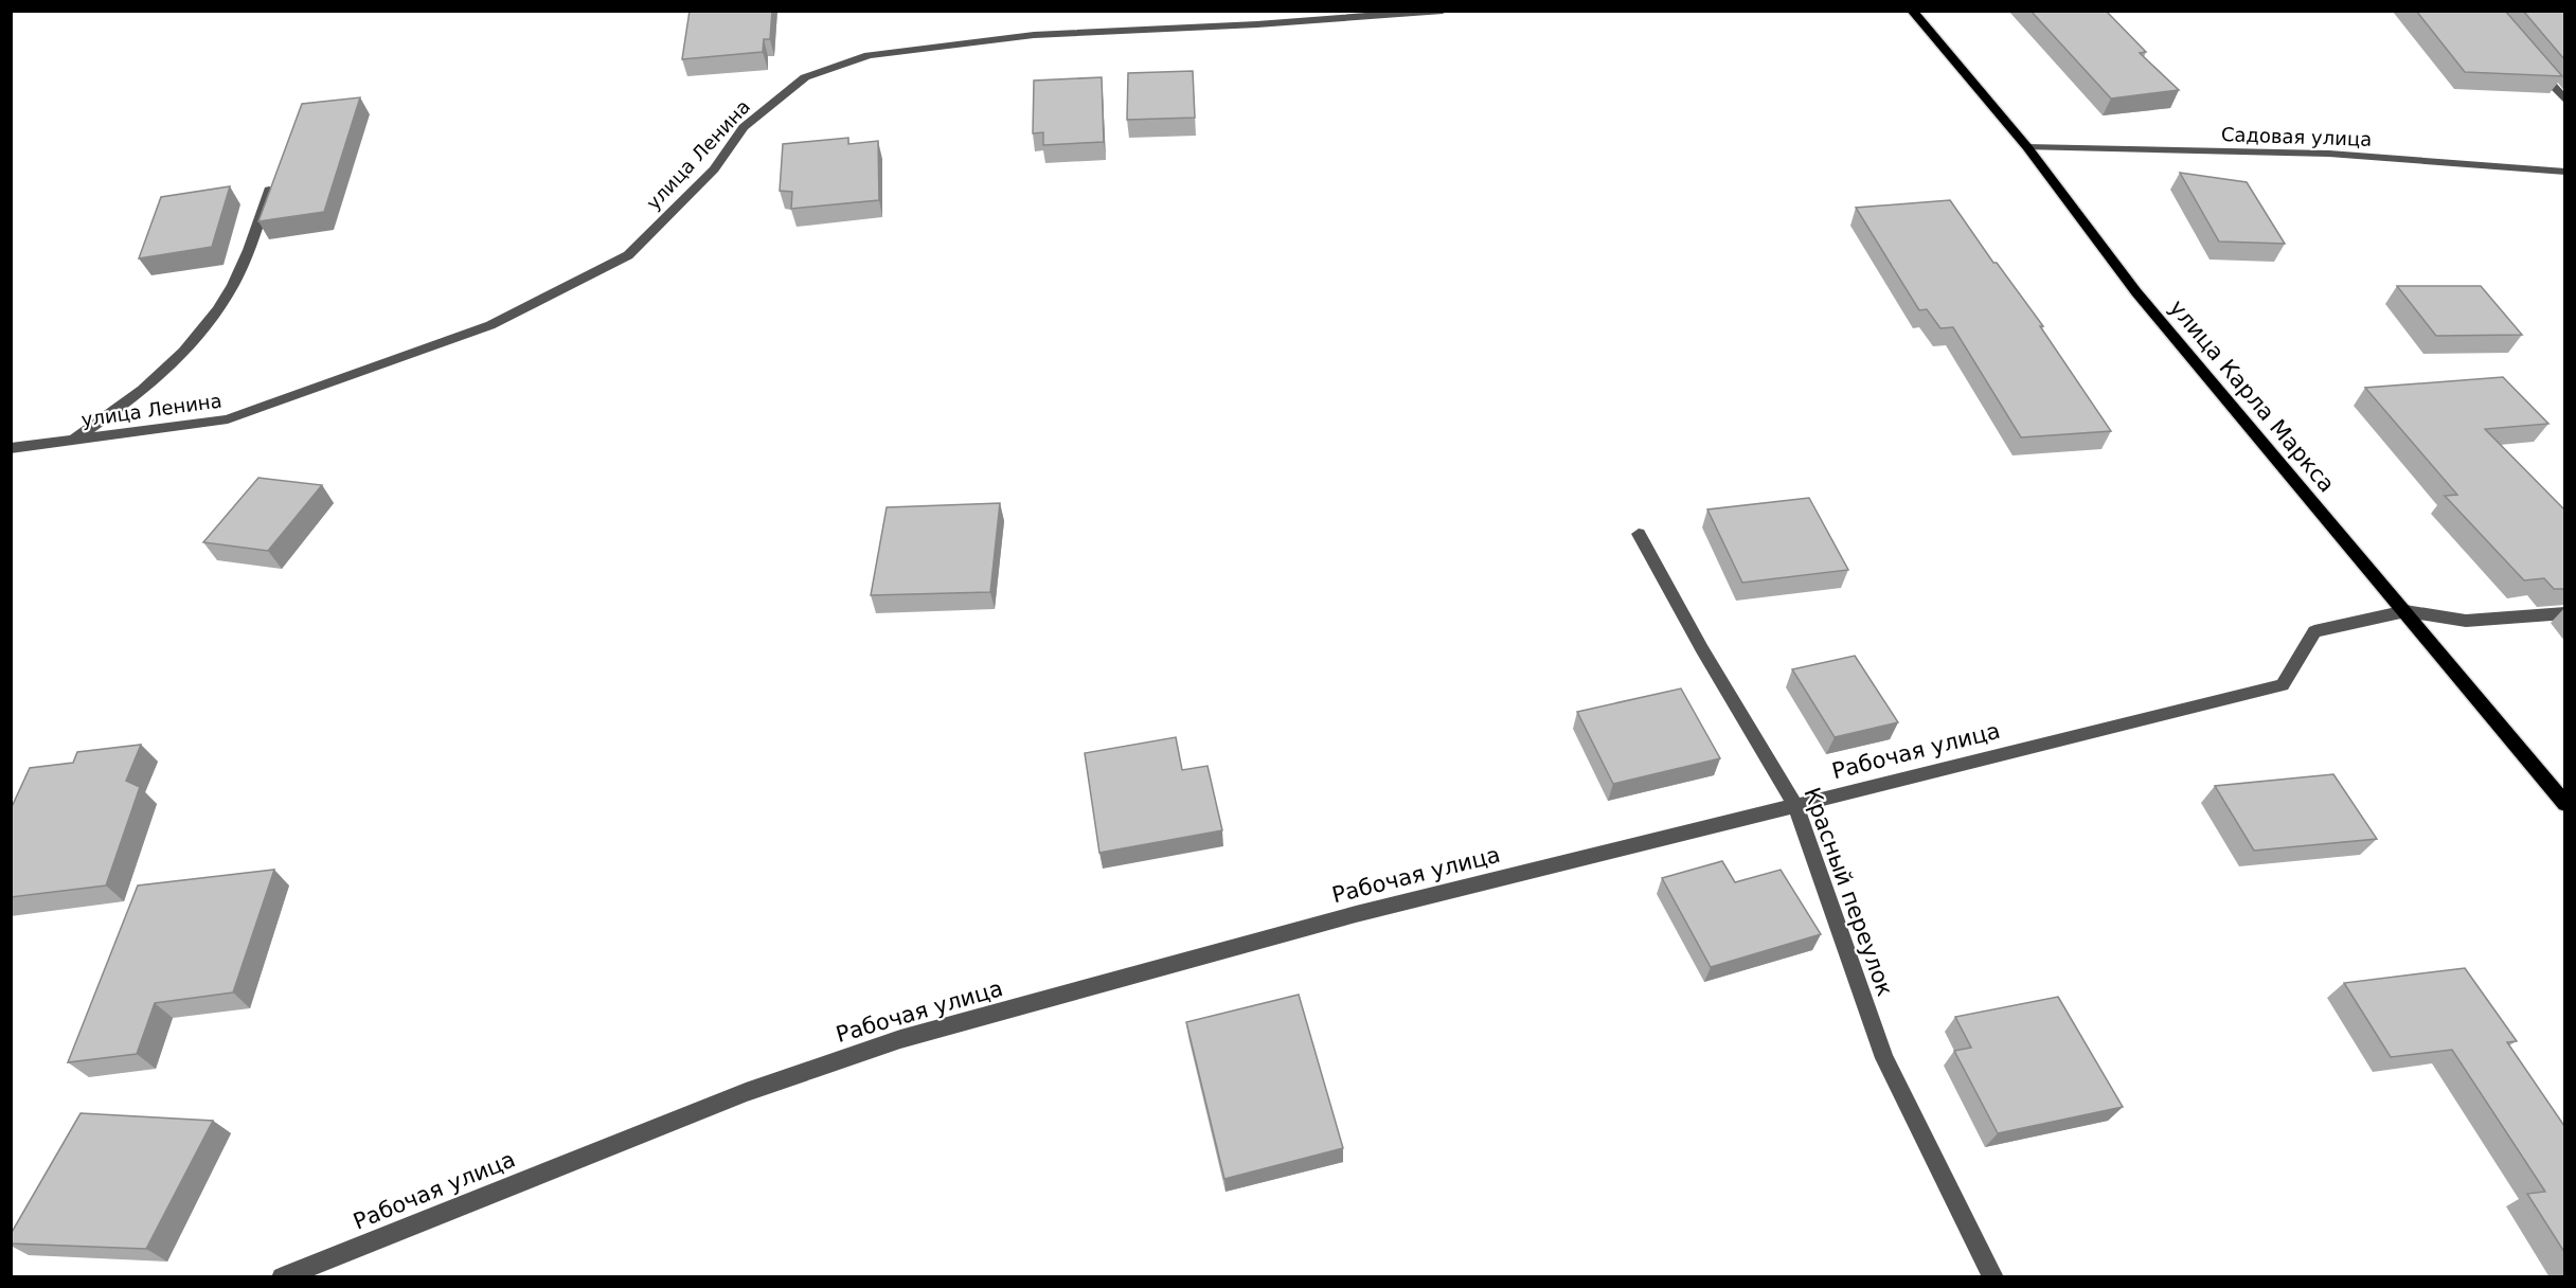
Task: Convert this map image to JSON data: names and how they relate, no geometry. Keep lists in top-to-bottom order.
{
  "streets": {
    "main road": ["улица Карла Маркса"],
    "street": [
      "Садовая улица",
      "улица Ленина",
      "Рабочая улица",
      "Красный переулок"
    ]
  },
  "crossings": [
    ["Садовая улица", "улица Карла Маркса"],
    ["улица Карла Маркса", "Рабочая улица"],
    ["Рабочая улица", "Красный переулок"]
  ]
}
